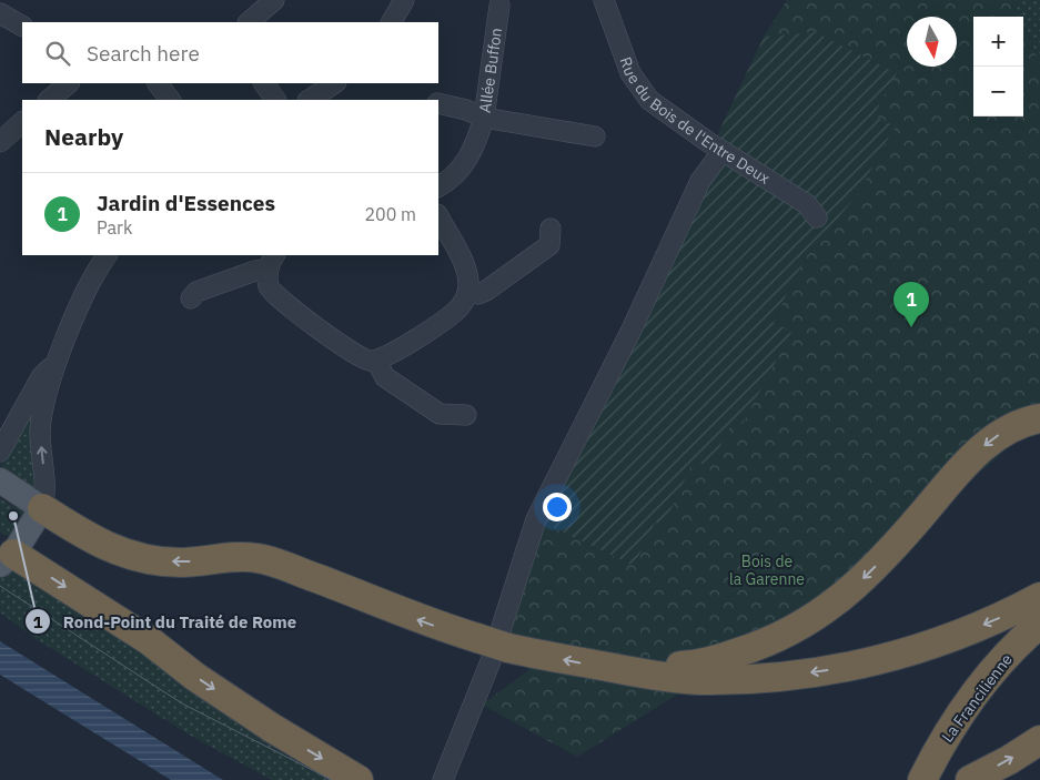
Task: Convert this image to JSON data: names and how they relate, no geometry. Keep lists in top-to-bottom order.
{
  "streets": {
    "highway": ["La Francilienne"],
    "street": ["Allée Buffon", "Rue du Bois de l'Entre Deux"]
  },
  "parks": ["Bois de la Garenne"],
  "places": ["Rond-Point du Traité de Rome"],
  "north": "bottom",
  "page": {
    "map_buttons": ["+", "−"],
    "search": "Search here",
    "heading": "Nearby",
    "list": [
      {
        "mark": "1",
        "name": "Jardin d'Essences",
        "note": "Park",
        "value": "200 m"
      }
    ],
    "pins": "1"
  }
}
